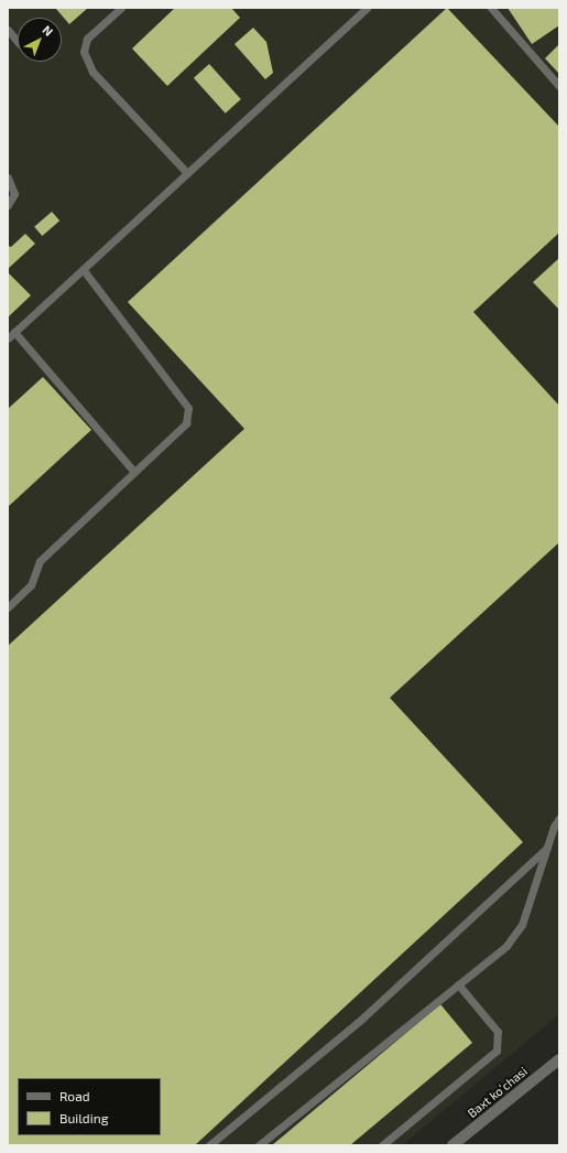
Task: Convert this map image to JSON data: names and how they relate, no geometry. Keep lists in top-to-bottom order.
{
  "streets": {
    "street": ["Baxt koʻchasi"]
  },
  "legend": ["Road", "Building"],
  "north": "top right"
}
